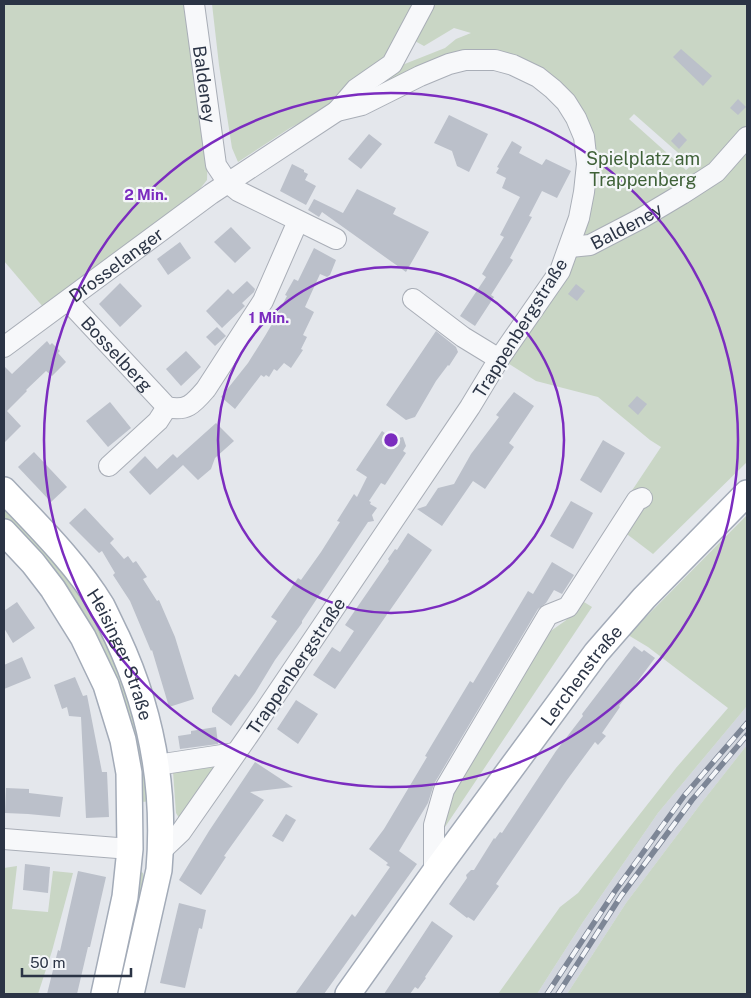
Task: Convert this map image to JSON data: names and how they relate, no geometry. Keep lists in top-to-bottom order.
{
  "streets": {
    "main road": ["Heisinger Straße", "Lerchenstraße"],
    "street": [
      "Baldeney",
      "Drosselanger",
      "Trappenbergstraße",
      "Bosselberg"
    ]
  },
  "crossings": [
    ["Baldeney", "Drosselanger"],
    ["Baldeney", "Trappenbergstraße"],
    ["Drosselanger", "Trappenbergstraße"],
    ["Drosselanger", "Bosselberg"],
    ["Trappenbergstraße", "Heisinger Straße"]
  ],
  "parks": ["Spielplatz am Trappenberg"],
  "scale_bar": "50 m",
  "rings": ["2 Min.", "1 Min."]
}
